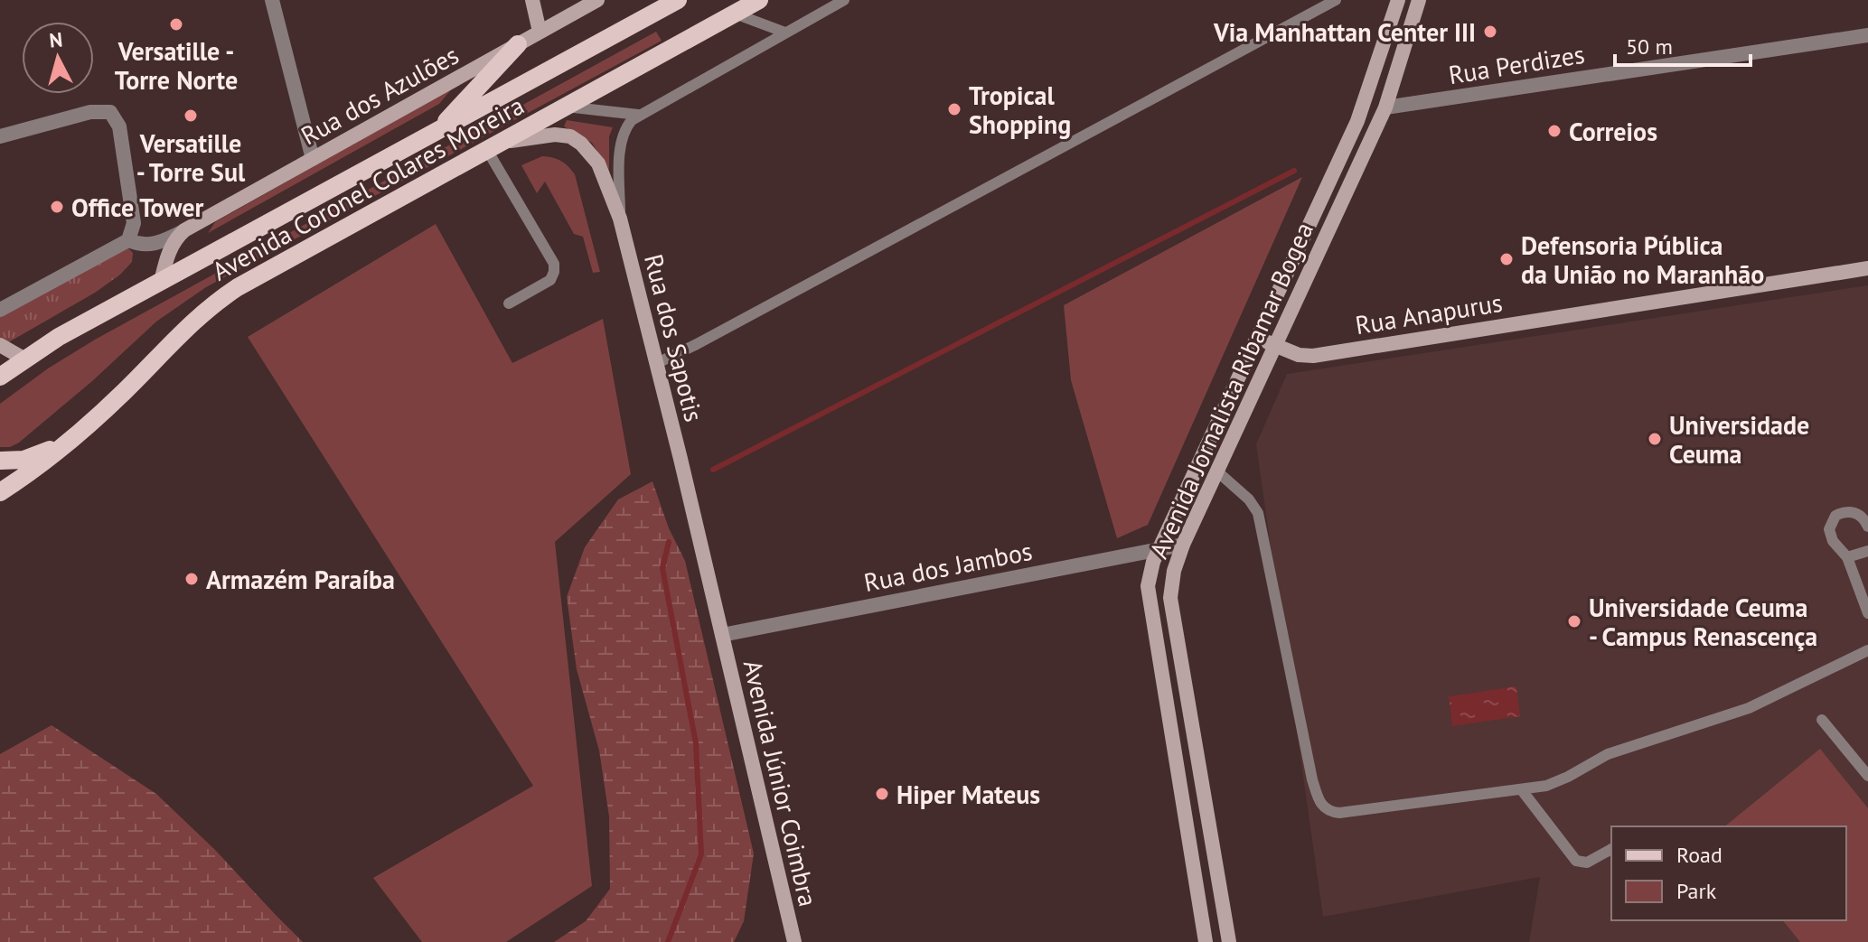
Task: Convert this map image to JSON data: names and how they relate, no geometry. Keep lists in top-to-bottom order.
{
  "streets": {
    "main road": [
      "Rua dos Azulões",
      "Avenida Coronel Colares Moreira",
      "Rua Anapurus",
      "Rua dos Sapotis",
      "Avenida Jornalista Ribamar Bogea",
      "Avenida Júnior Coimbra"
    ],
    "street": ["Rua Perdizes", "Rua dos Jambos"]
  },
  "crossings": [
    ["Rua Perdizes", "Avenida Jornalista Ribamar Bogea"],
    ["Avenida Coronel Colares Moreira", "Rua dos Sapotis"],
    ["Rua Anapurus", "Avenida Jornalista Ribamar Bogea"],
    ["Rua dos Sapotis", "Rua dos Jambos"],
    ["Rua dos Sapotis", "Avenida Júnior Coimbra"],
    ["Avenida Jornalista Ribamar Bogea", "Rua dos Jambos"],
    ["Rua dos Jambos", "Avenida Júnior Coimbra"]
  ],
  "places": [
    "Versatille - Torre Norte",
    "Via Manhattan Center III",
    "Tropical Shopping",
    "Versatille - Torre Sul",
    "Correios",
    "Office Tower",
    "Defensoria Pública da União no Maranhão",
    "Universidade Ceuma",
    "Armazém Paraíba",
    "Universidade Ceuma - Campus Renascença",
    "Hiper Mateus"
  ],
  "legend": ["Road", "Park"],
  "scale_bar": "50 m",
  "north": "top"
}
